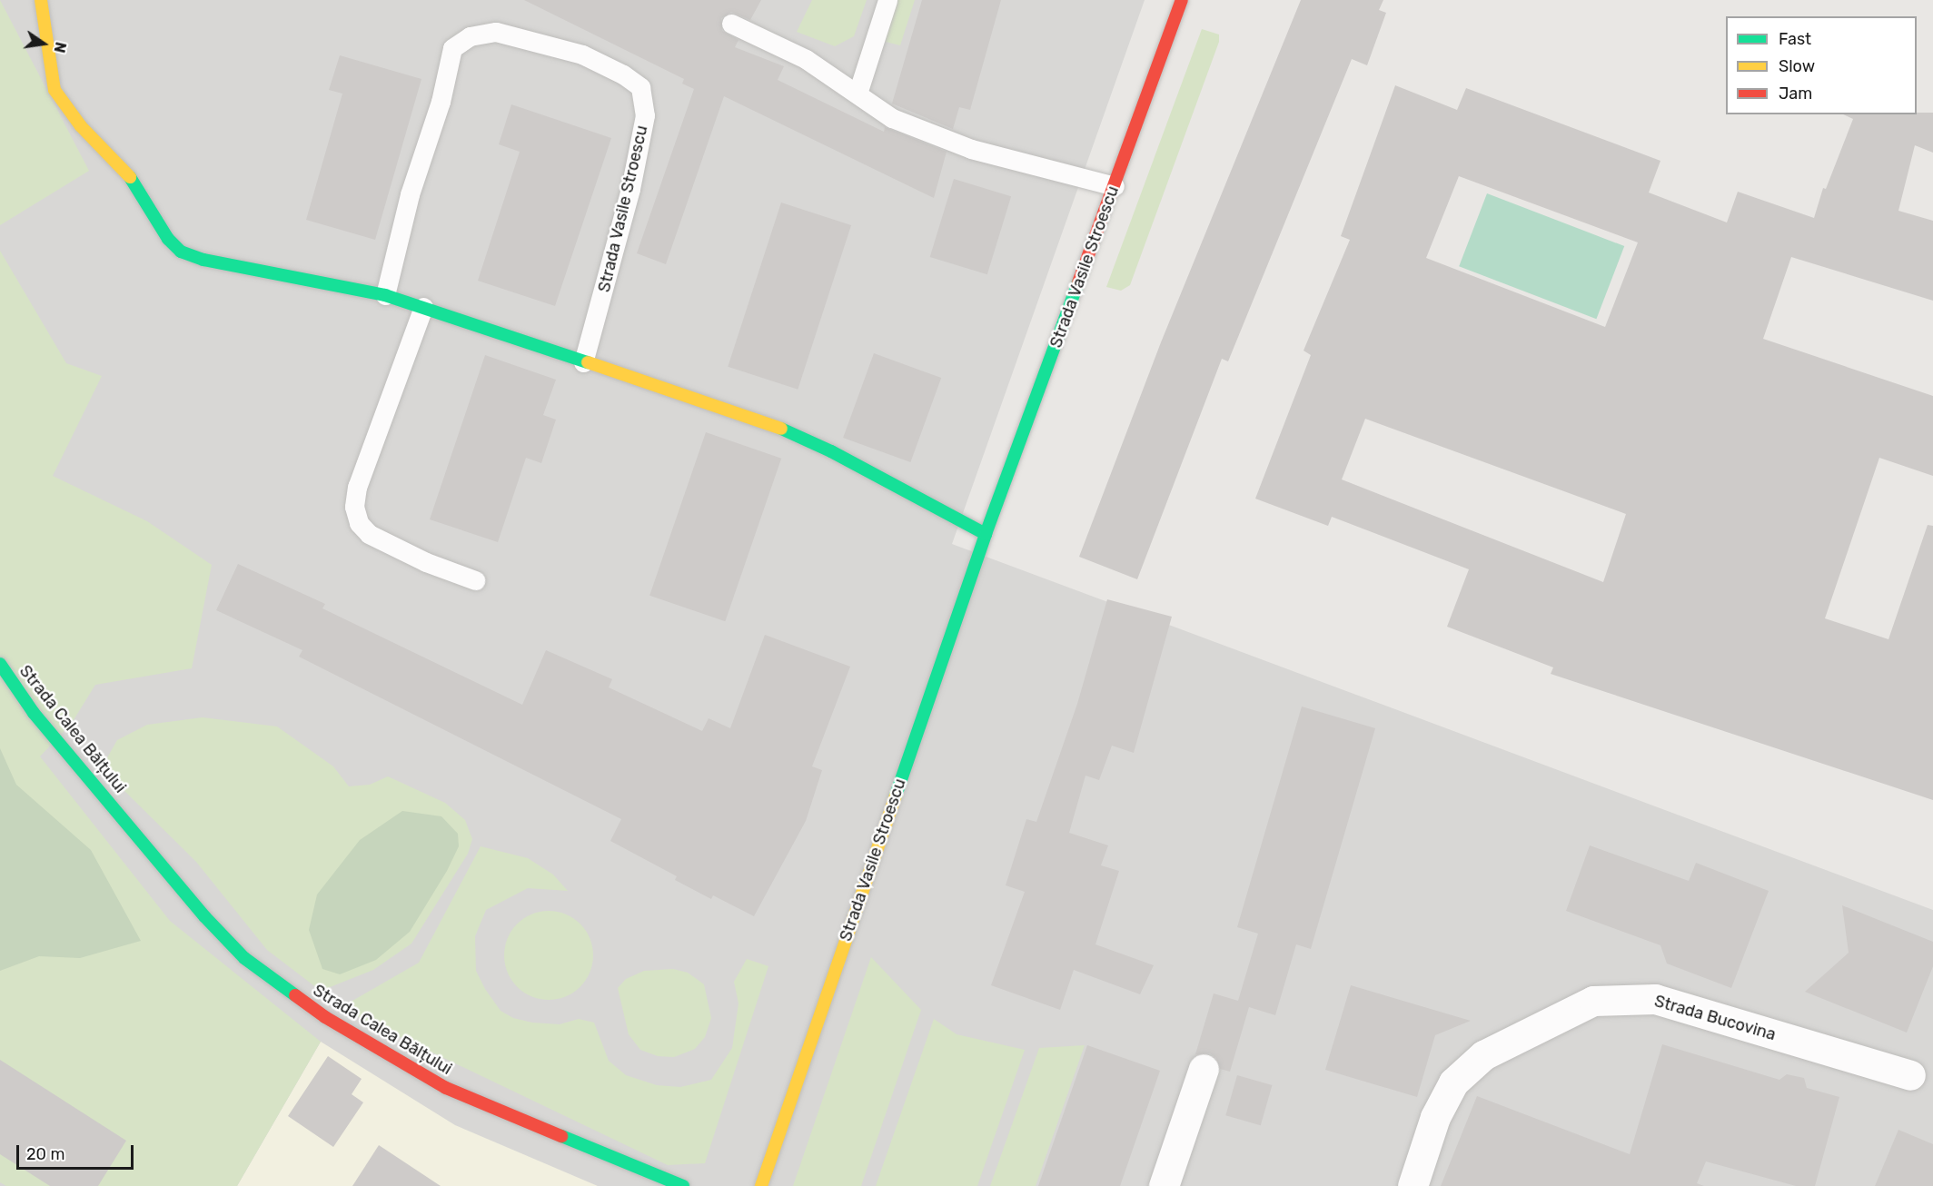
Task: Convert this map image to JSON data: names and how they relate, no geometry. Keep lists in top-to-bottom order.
{
  "streets": {
    "street": ["Strada Vasile Stroescu", "Strada Calea Bălțului", "Strada Bucovina"]
  },
  "legend": ["Fast", "Slow", "Jam"],
  "scale_bar": "20 m",
  "north": "right"
}
